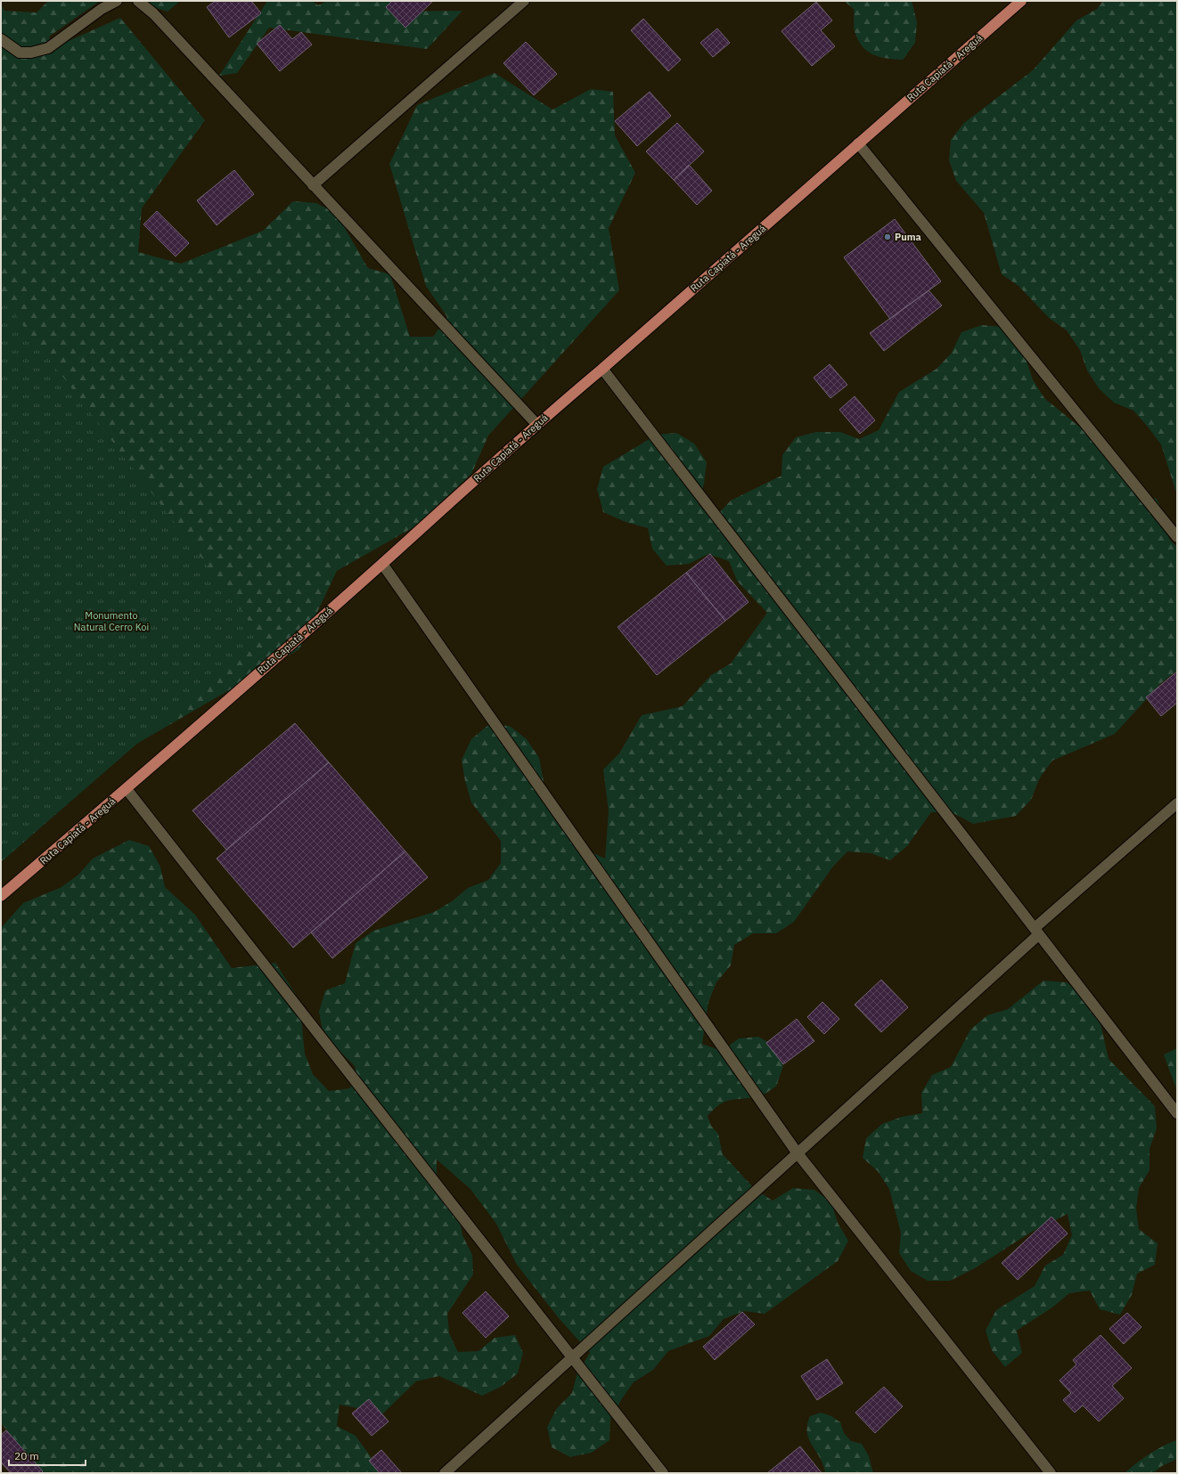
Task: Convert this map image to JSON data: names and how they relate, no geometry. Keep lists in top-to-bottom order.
{
  "streets": {
    "main road": ["Ruta Capiatá - Areguá"]
  },
  "parks": ["Monumento Natural Cerro Koi"],
  "places": ["Puma"],
  "scale_bar": "20 m"
}
